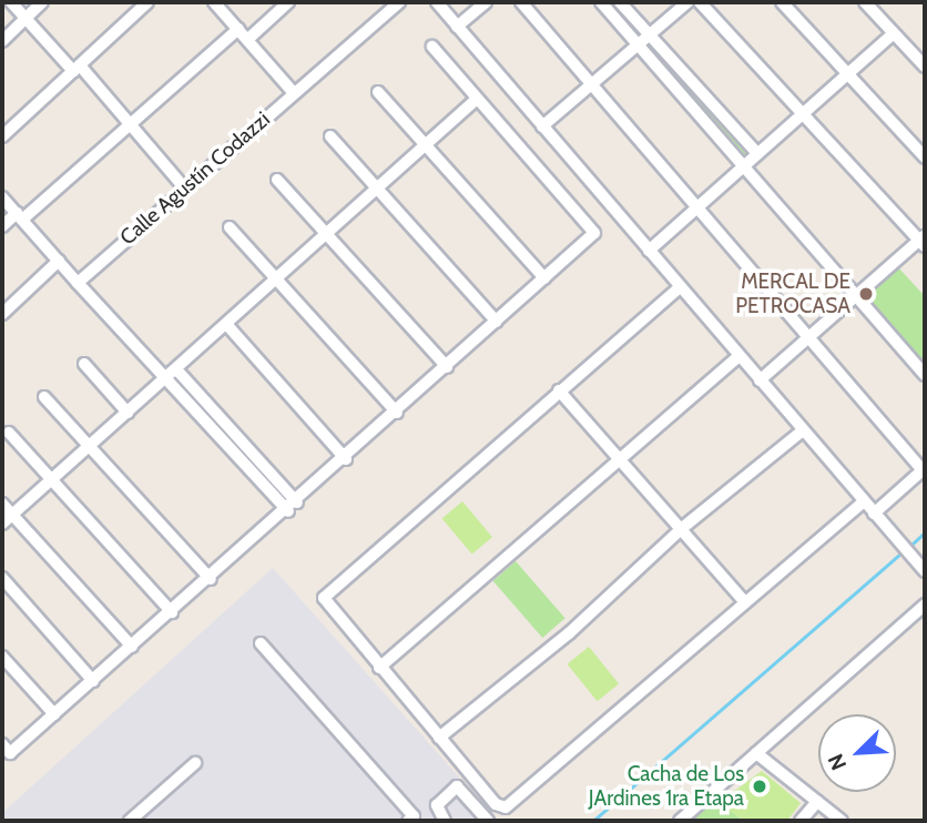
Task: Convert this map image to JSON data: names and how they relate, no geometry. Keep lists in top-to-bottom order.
{
  "streets": {
    "street": ["Calle Agustín Codazzi"]
  },
  "places": ["MERCAL DE PETROCASA", "Cacha de Los JArdines 1ra Etapa"],
  "north": "bottom left"
}
